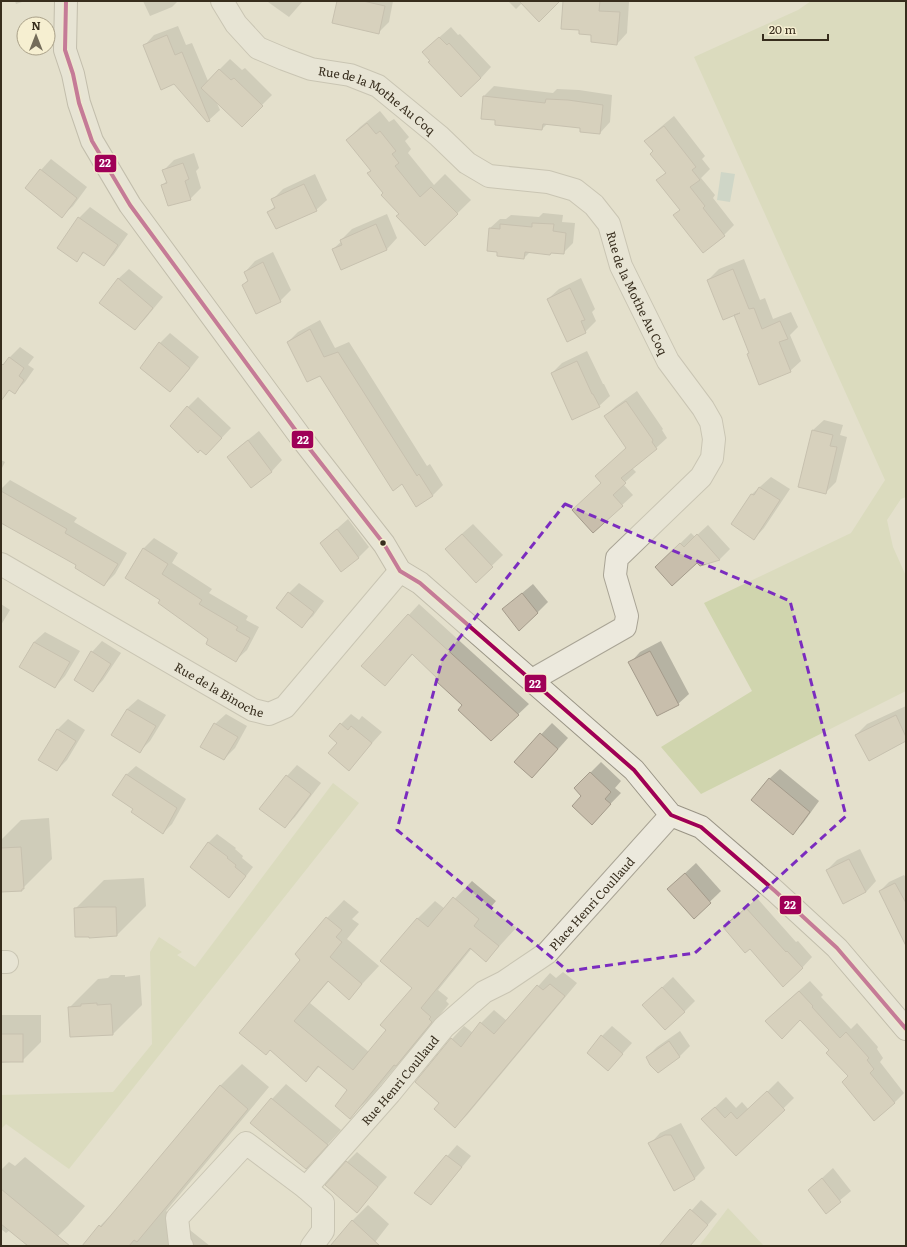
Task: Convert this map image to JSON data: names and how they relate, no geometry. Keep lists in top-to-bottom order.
{
  "streets": {
    "street": [
      "Rue de la Mothe Au Coq",
      "Rue de la Binoche",
      "Place Henri Coullaud",
      "Rue Henri Coullaud"
    ]
  },
  "crossings": [
    ["Place Henri Coullaud", "Rue Henri Coullaud"]
  ],
  "lines": ["transit line 22"],
  "scale_bar": "20 m",
  "north": "top"
}
